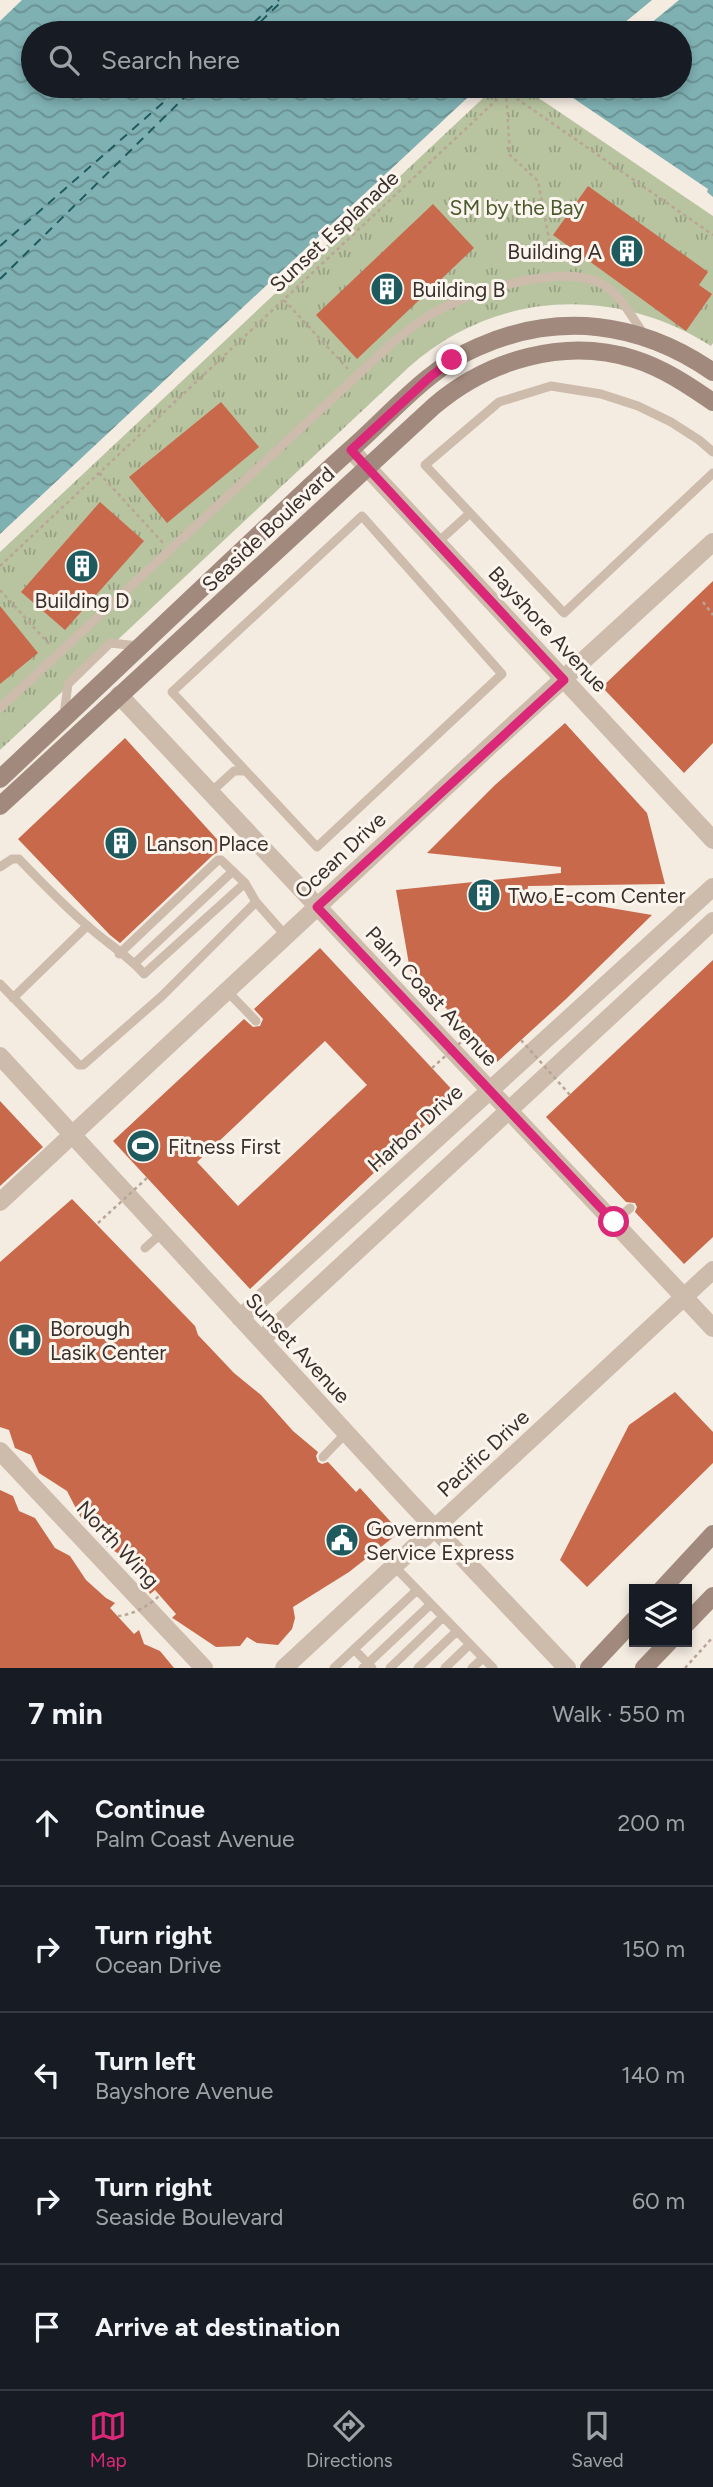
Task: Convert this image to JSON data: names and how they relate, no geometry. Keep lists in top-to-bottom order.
{
  "streets": {
    "street": [
      "Seaside Boulevard",
      "Bayshore Avenue",
      "Ocean Drive",
      "Palm Coast Avenue",
      "Harbor Drive",
      "Sunset Avenue",
      "Pacific Drive",
      "North Wing"
    ],
    "path": ["Sunset Esplanade"]
  },
  "crossings": [
    ["Seaside Boulevard", "Bayshore Avenue"],
    ["Seaside Boulevard", "Palm Coast Avenue"],
    ["Bayshore Avenue", "Ocean Drive"],
    ["Ocean Drive", "Palm Coast Avenue"],
    ["Ocean Drive", "Sunset Avenue"],
    ["Palm Coast Avenue", "Harbor Drive"],
    ["Palm Coast Avenue", "Pacific Drive"],
    ["Harbor Drive", "Sunset Avenue"],
    ["Sunset Avenue", "Pacific Drive"]
  ],
  "parks": ["SM by the Bay"],
  "places": {
    "building": [
      "Building A",
      "Building B",
      "Building D",
      "Lanson Place",
      "Two E-com Center"
    ],
    "sports": ["Fitness First"],
    "hospital": ["Borough Lasik Center"],
    "public building": ["Government Service Express"]
  },
  "page": {
    "search": "Search here",
    "heading": ["7 min", "Walk · 550 m"],
    "list": [
      ["Continue", "Palm Coast Avenue", "200 m"],
      ["Turn right", "Ocean Drive", "150 m"],
      ["Turn left", "Bayshore Avenue", "140 m"],
      ["Turn right", "Seaside Boulevard", "60 m"],
      "Arrive at destination"
    ],
    "nav": ["Map", "Directions", "Saved"]
  }
}
